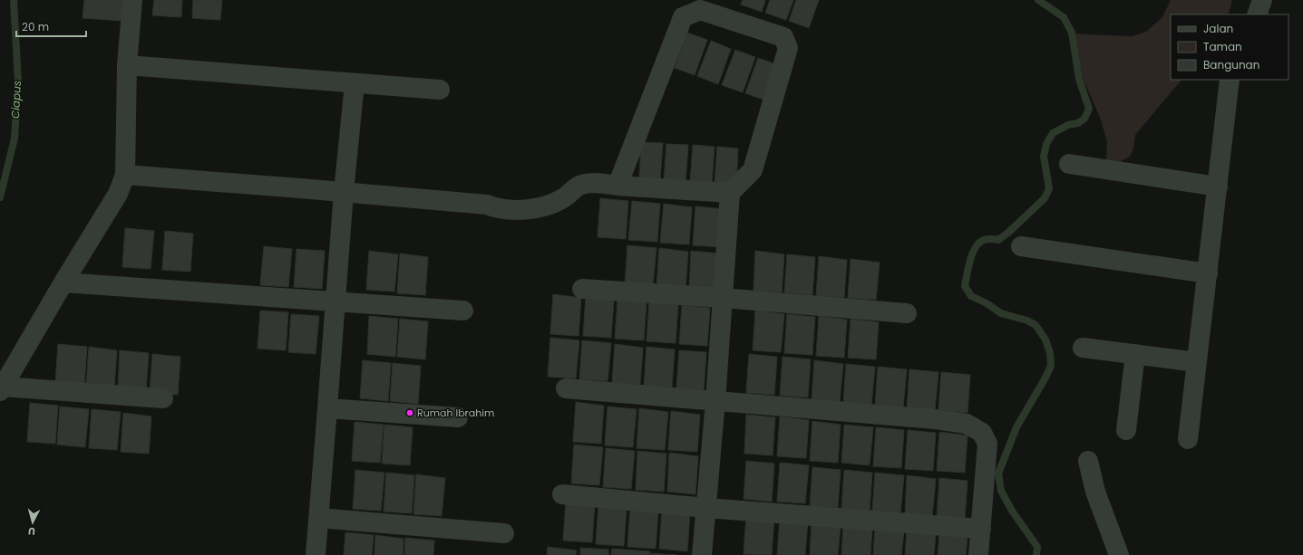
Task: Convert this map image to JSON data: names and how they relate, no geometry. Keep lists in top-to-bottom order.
{
  "water": ["Ciapus"],
  "places": ["Rumah Ibrahim"],
  "legend": ["Jalan", "Taman", "Bangunan"],
  "scale_bar": "20 m",
  "north": "bottom"
}
